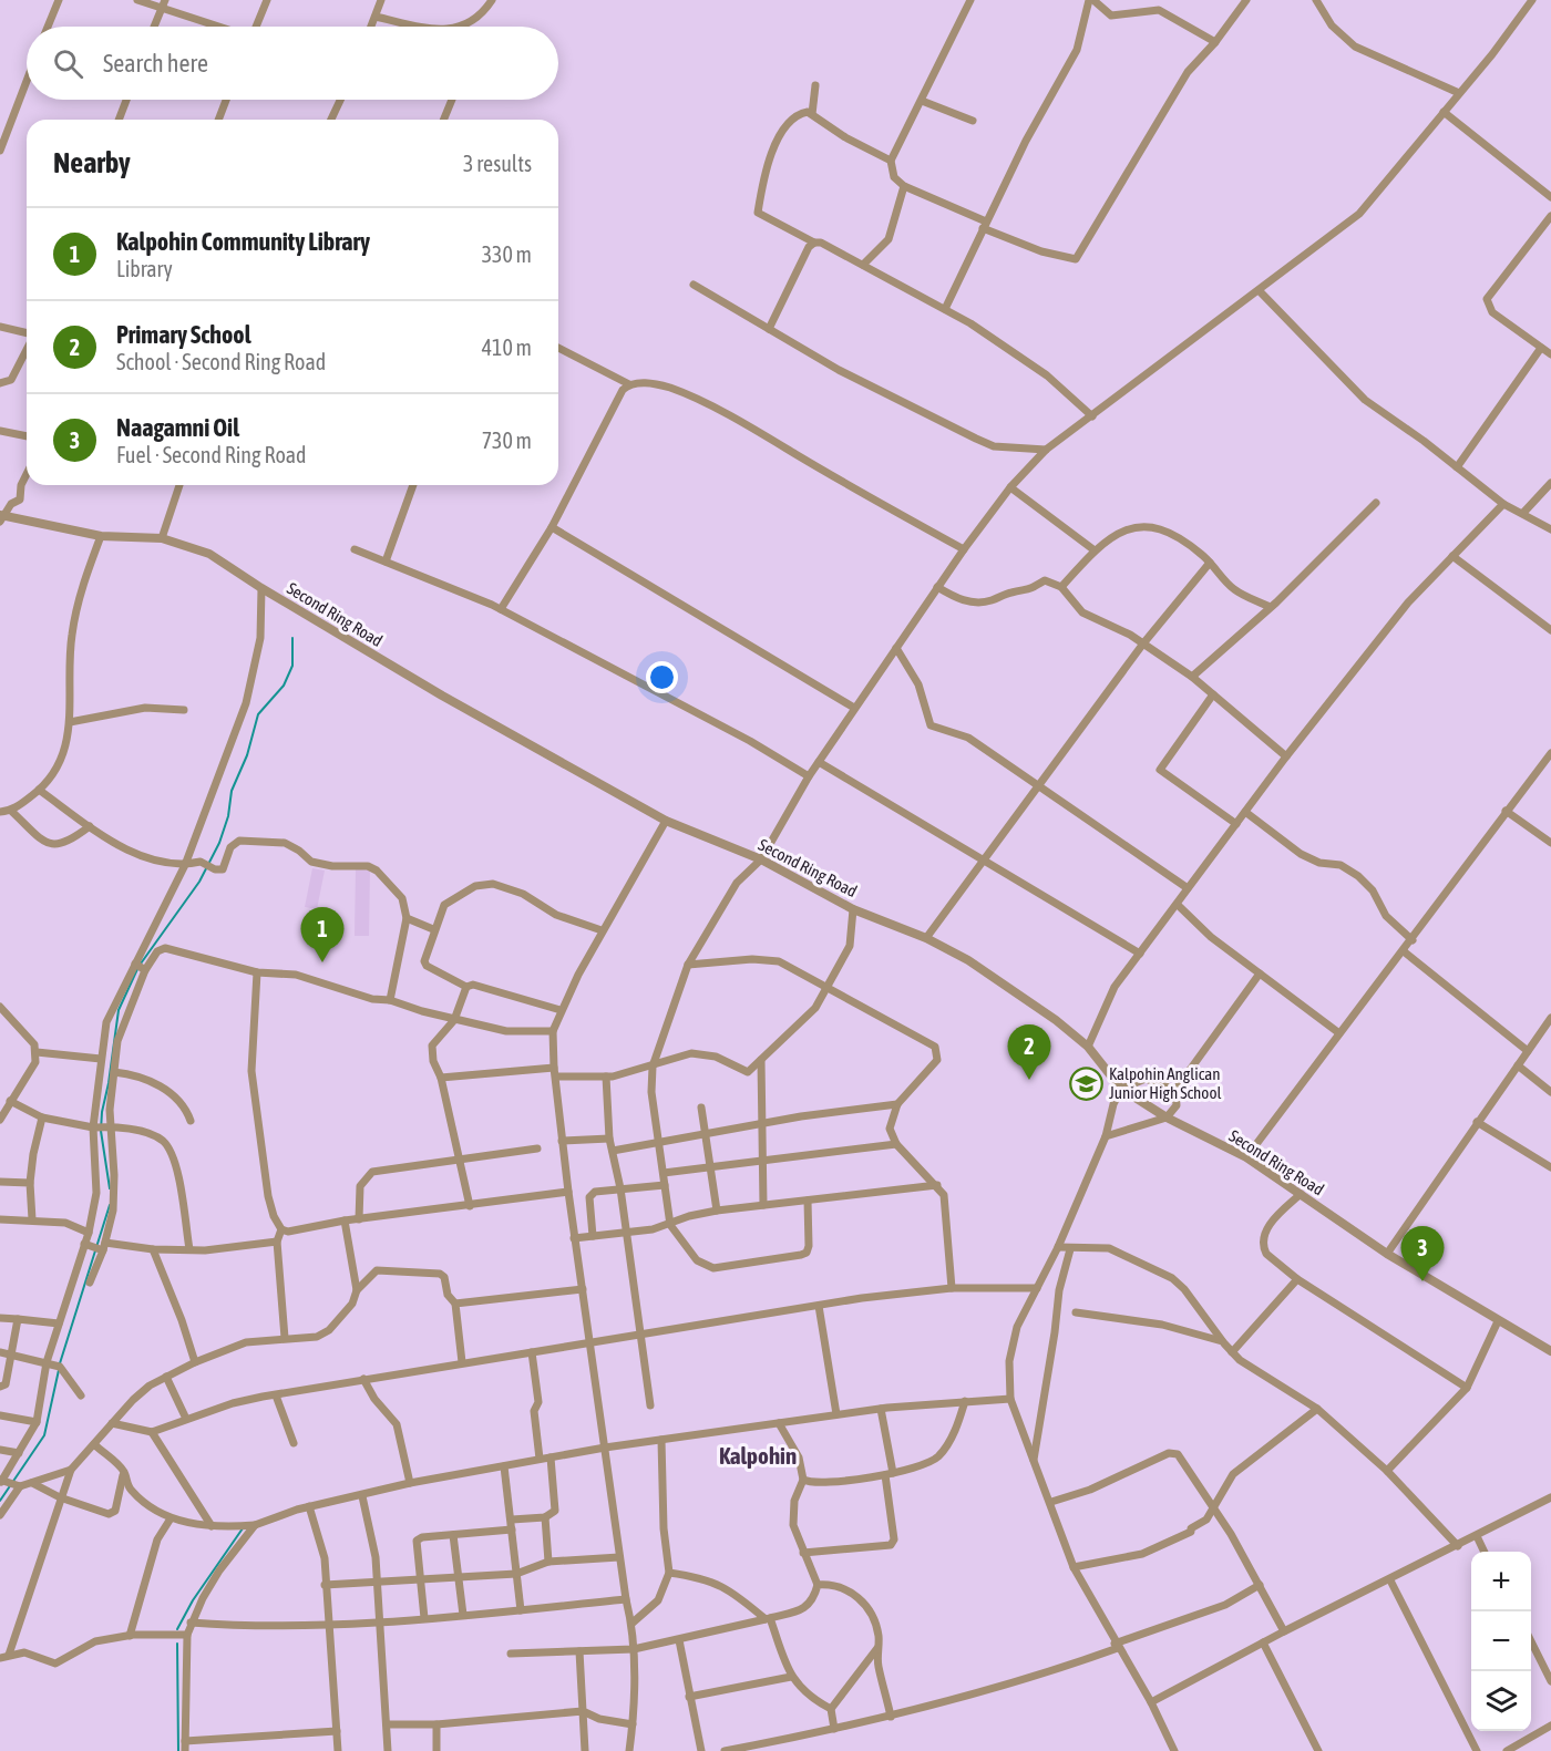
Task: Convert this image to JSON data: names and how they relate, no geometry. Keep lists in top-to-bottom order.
{
  "streets": {
    "street": ["Second Ring Road"]
  },
  "districts": ["Kalpohin"],
  "places": {
    "school or university": ["Kalpohin Anglican Junior High School"]
  },
  "page": {
    "search": "Search here",
    "heading": ["Nearby", "3 results"],
    "list": [
      {
        "mark": "1",
        "name": "Kalpohin Community Library",
        "note": "Library",
        "value": "330 m"
      },
      {
        "mark": "2",
        "name": "Primary School",
        "note": "School · Second Ring Road",
        "value": "410 m"
      },
      {
        "mark": "3",
        "name": "Naagamni Oil",
        "note": "Fuel · Second Ring Road",
        "value": "730 m"
      }
    ],
    "pins": ["1", "2", "3"],
    "map_buttons": ["+", "−"]
  }
}
